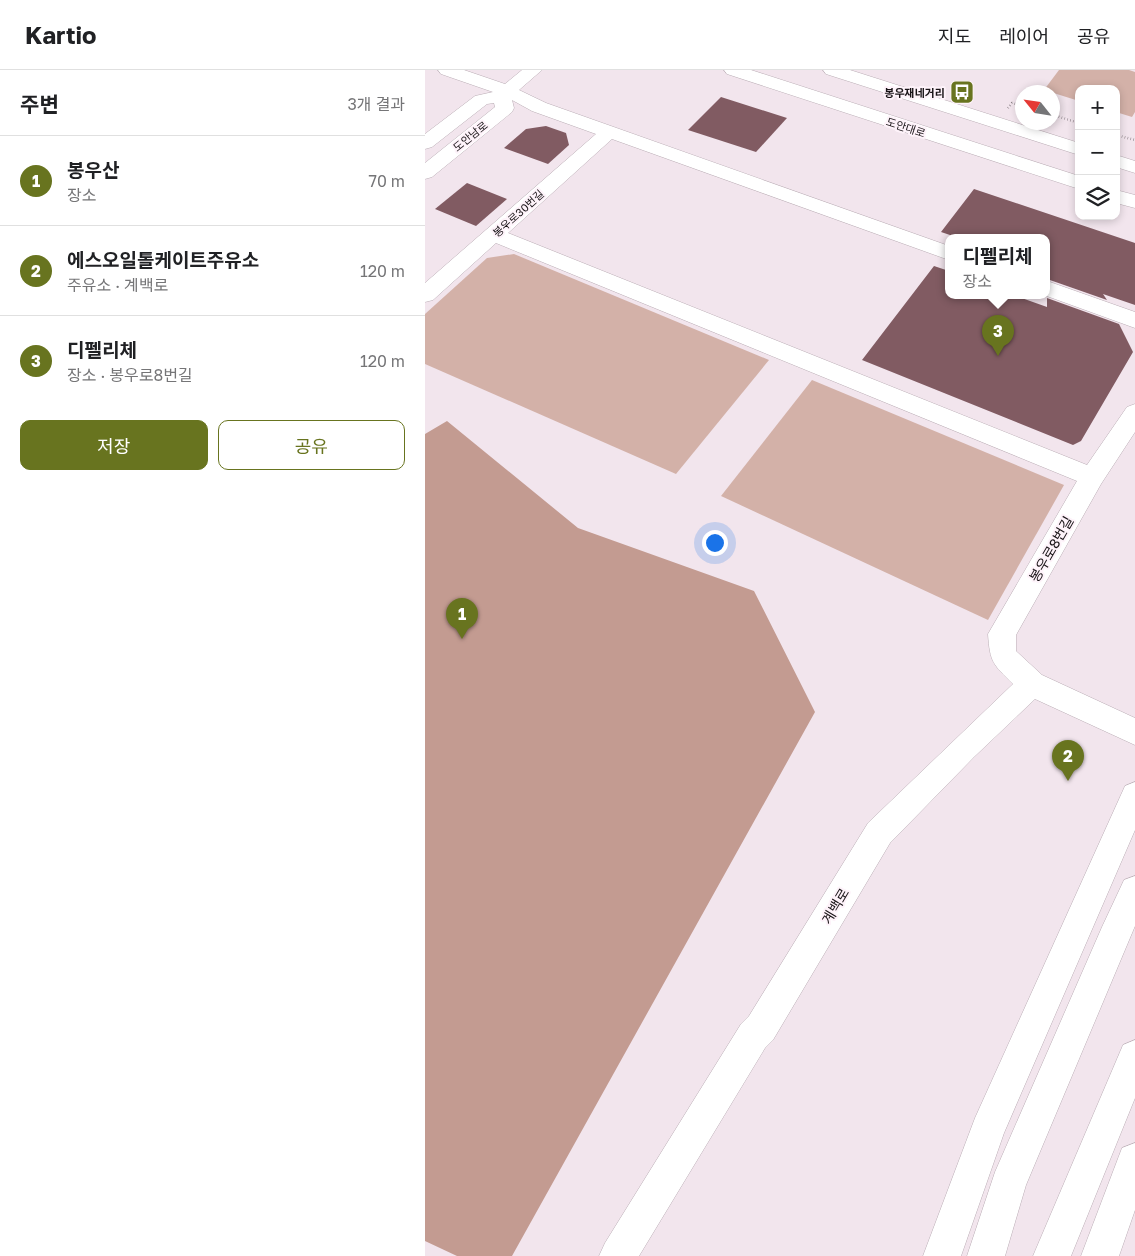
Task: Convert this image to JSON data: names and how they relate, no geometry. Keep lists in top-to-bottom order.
{
  "streets": {
    "street": [
      "도안대로",
      "도안남로",
      "봉우로30번길",
      "봉우로8번길",
      "계백로"
    ]
  },
  "crossings": [
    ["봉우로8번길", "계백로"]
  ],
  "places": {
    "bus stop": ["봉우재네거리"]
  },
  "north": "top left",
  "page": {
    "header": "Kartio",
    "nav": ["지도", "레이어", "공유"],
    "heading": ["주변", "3개 결과"],
    "map_buttons": ["+", "−"],
    "list": [
      {
        "mark": "1",
        "name": "봉우산",
        "note": "장소",
        "value": "70 m"
      },
      {
        "mark": "2",
        "name": "에스오일톨케이트주유소",
        "note": "주유소 · 계백로",
        "value": "120 m"
      },
      {
        "mark": "3",
        "name": "디펠리체",
        "note": "장소 · 봉우로8번길",
        "value": "120 m"
      }
    ],
    "popup": ["디펠리체", "장소"],
    "pins": ["3", "1", "2"],
    "buttons": ["저장", "공유"]
  }
}
